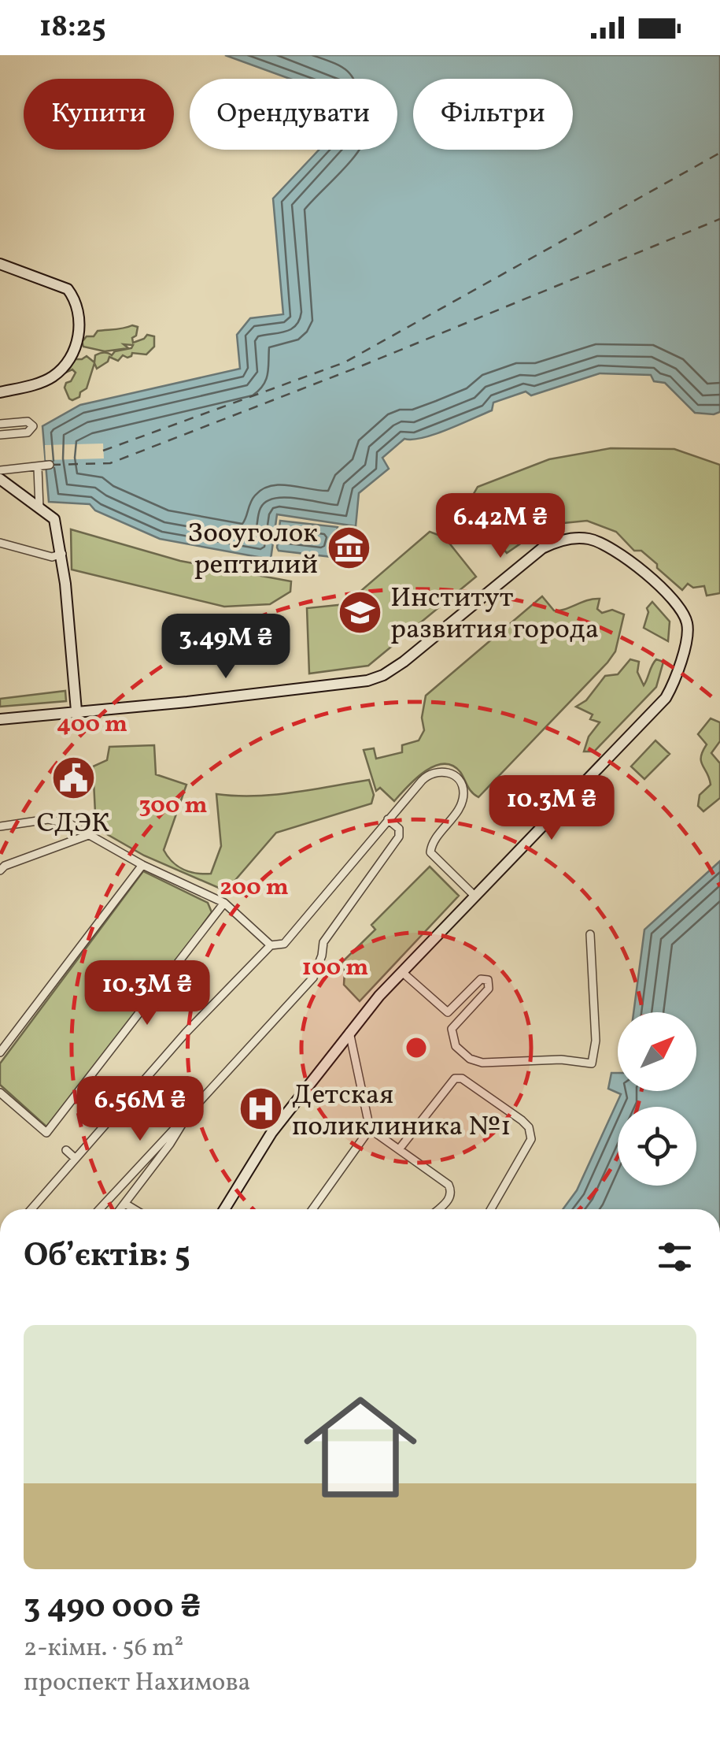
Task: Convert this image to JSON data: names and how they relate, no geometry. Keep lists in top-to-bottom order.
{
  "places": {
    "museum": ["Зооуголок рептилий"],
    "school or university": ["Институт развития города"],
    "public building": ["СДЭК"],
    "hospital": ["Детская поликлиника №1"]
  },
  "north": "top right",
  "page": {
    "status": "18:25",
    "chip": ["Купити", "Орендувати", "Фільтри"],
    "price": [
      "6.42M ₴",
      "3.49M ₴",
      "10.3M ₴",
      "10.3M ₴",
      "6.56M ₴"
    ],
    "heading": "Об’єктів: 5",
    "list": [
      {
        "name": "3 490 000 ₴",
        "note": "2-кімн. · 56 m² · проспект Нахимова"
      }
    ]
  },
  "rings": [
    "400 m",
    "300 m",
    "200 m",
    "100 m"
  ]
}
